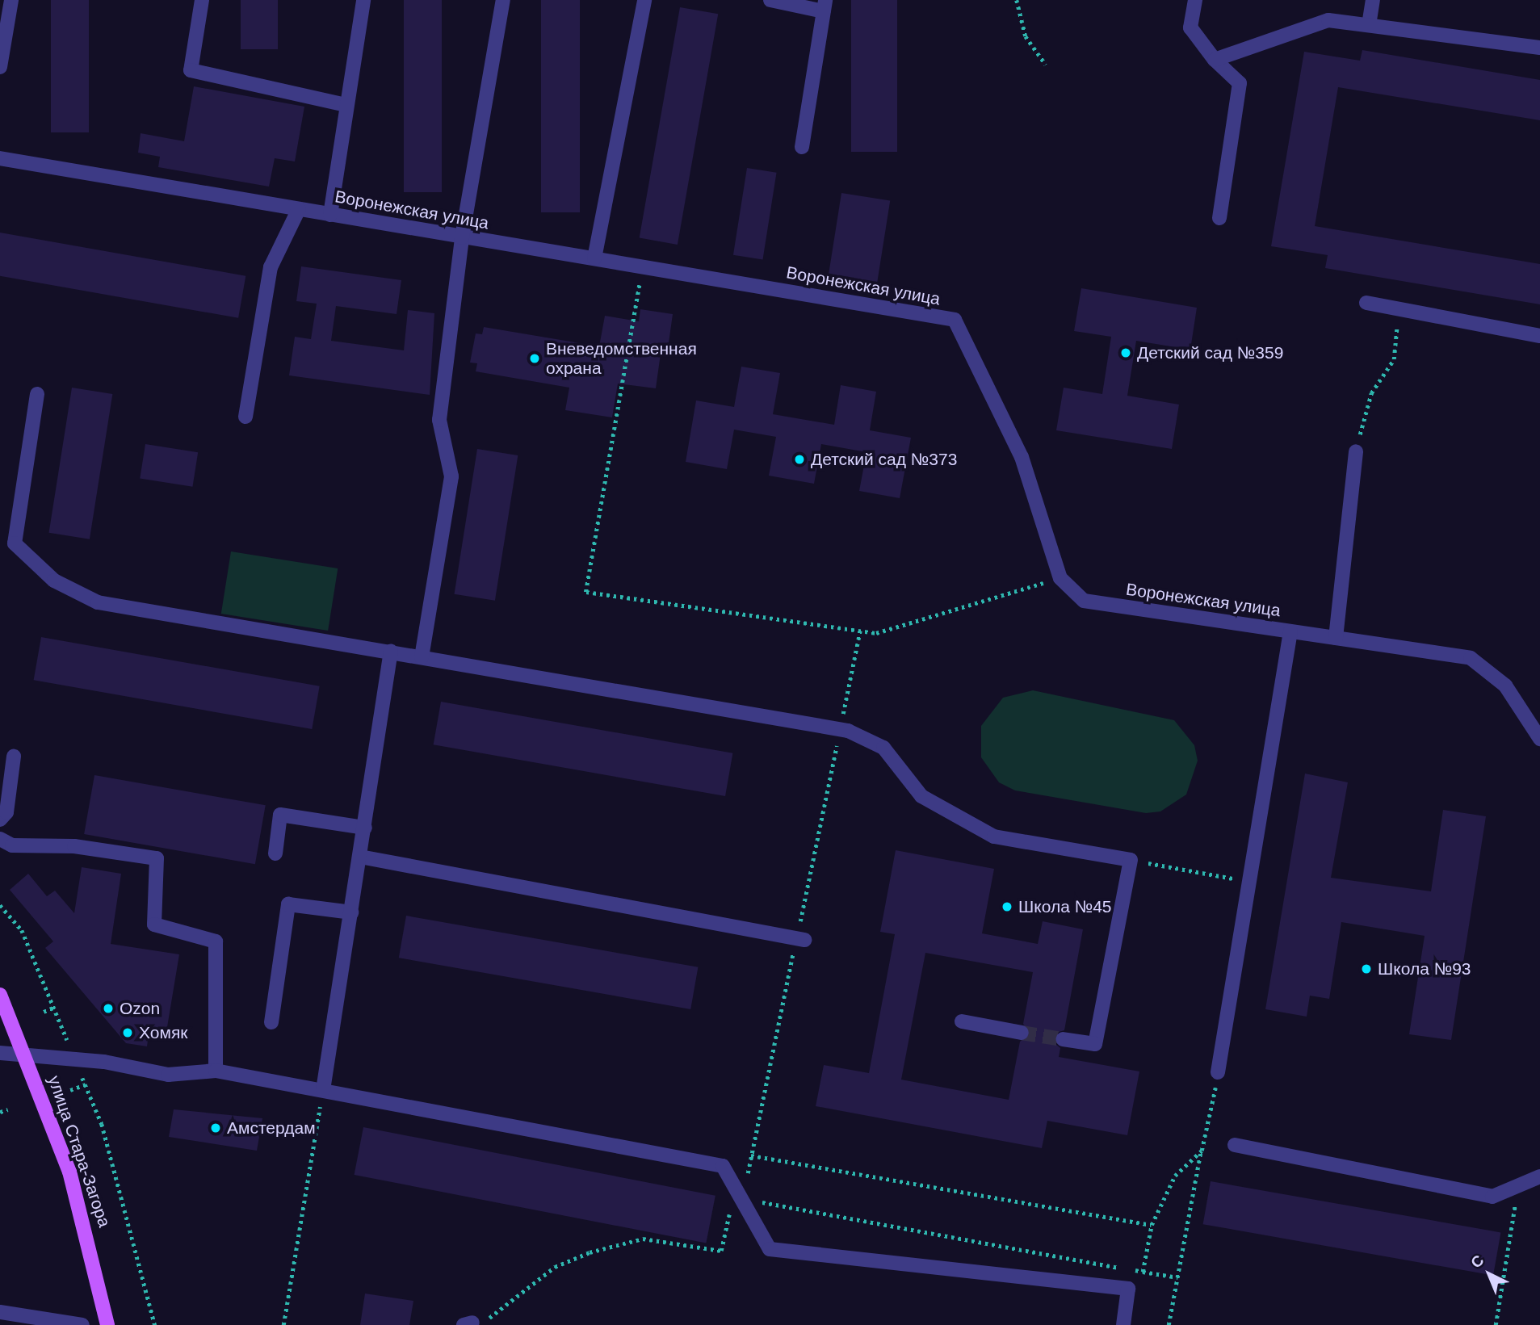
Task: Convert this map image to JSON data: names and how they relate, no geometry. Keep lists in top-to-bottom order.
{
  "streets": {
    "main road": ["улица Стара-Загора"],
    "street": ["Воронежская улица"]
  },
  "places": [
    "Детский сад №359",
    "Вневедомственная охрана",
    "Детский сад №373",
    "Школа №45",
    "Школа №93",
    "Ozon",
    "Хомяк",
    "Амстердам"
  ],
  "north": "top left"
}
